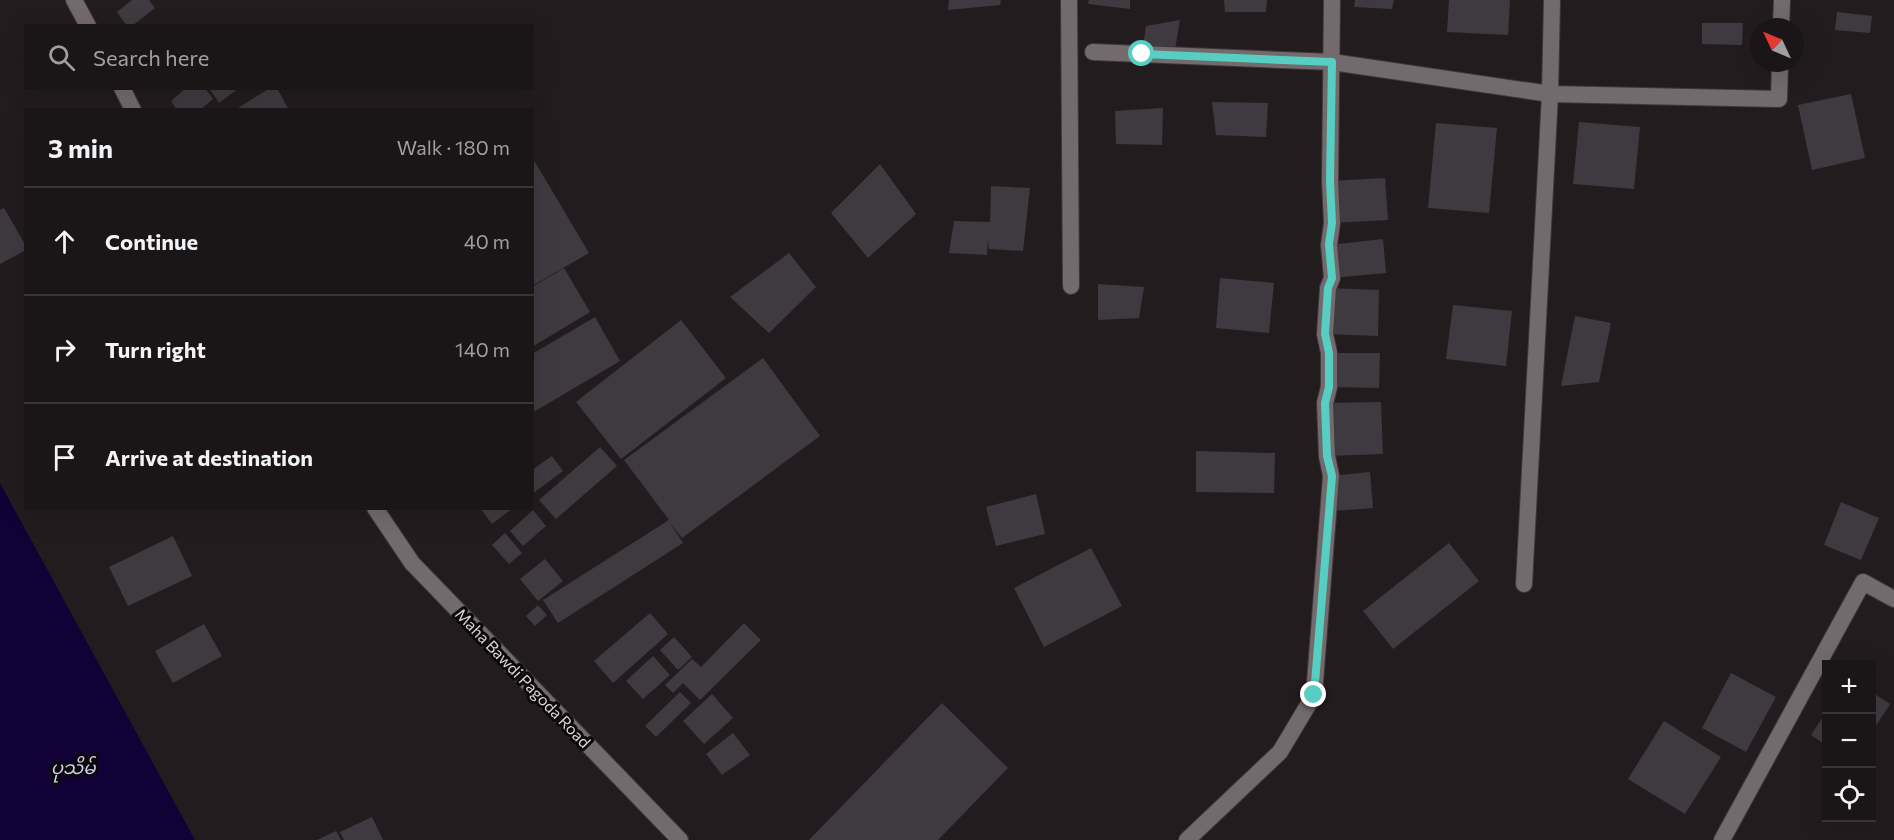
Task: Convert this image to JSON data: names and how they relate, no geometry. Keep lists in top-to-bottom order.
{
  "streets": {
    "street": ["Maha Bawdi Pagoda Road"]
  },
  "water": ["ပုသိမ်"],
  "north": "top left",
  "page": {
    "search": "Search here",
    "heading": ["3 min", "Walk · 180 m"],
    "list": [
      ["Continue", "40 m"],
      ["Turn right", "140 m"],
      "Arrive at destination"
    ],
    "map_buttons": ["+", "−"]
  }
}
